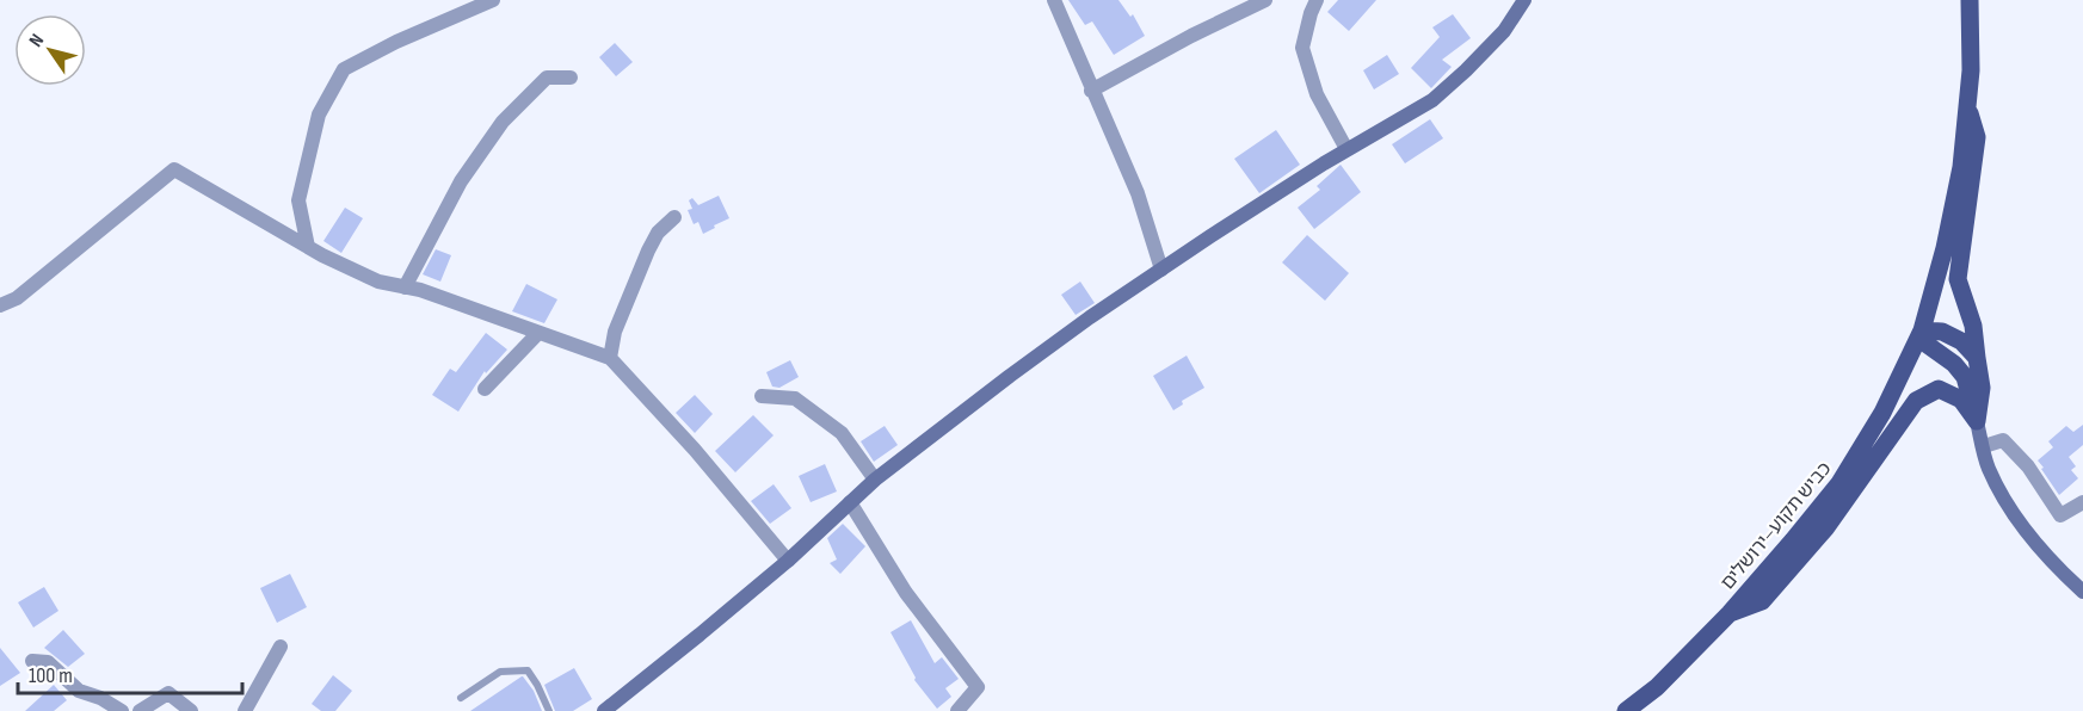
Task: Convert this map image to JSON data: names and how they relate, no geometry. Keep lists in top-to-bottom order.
{
  "streets": {
    "main road": ["כביש תקוע–ירושלים"]
  },
  "scale_bar": "100 m",
  "north": "top left"
}
